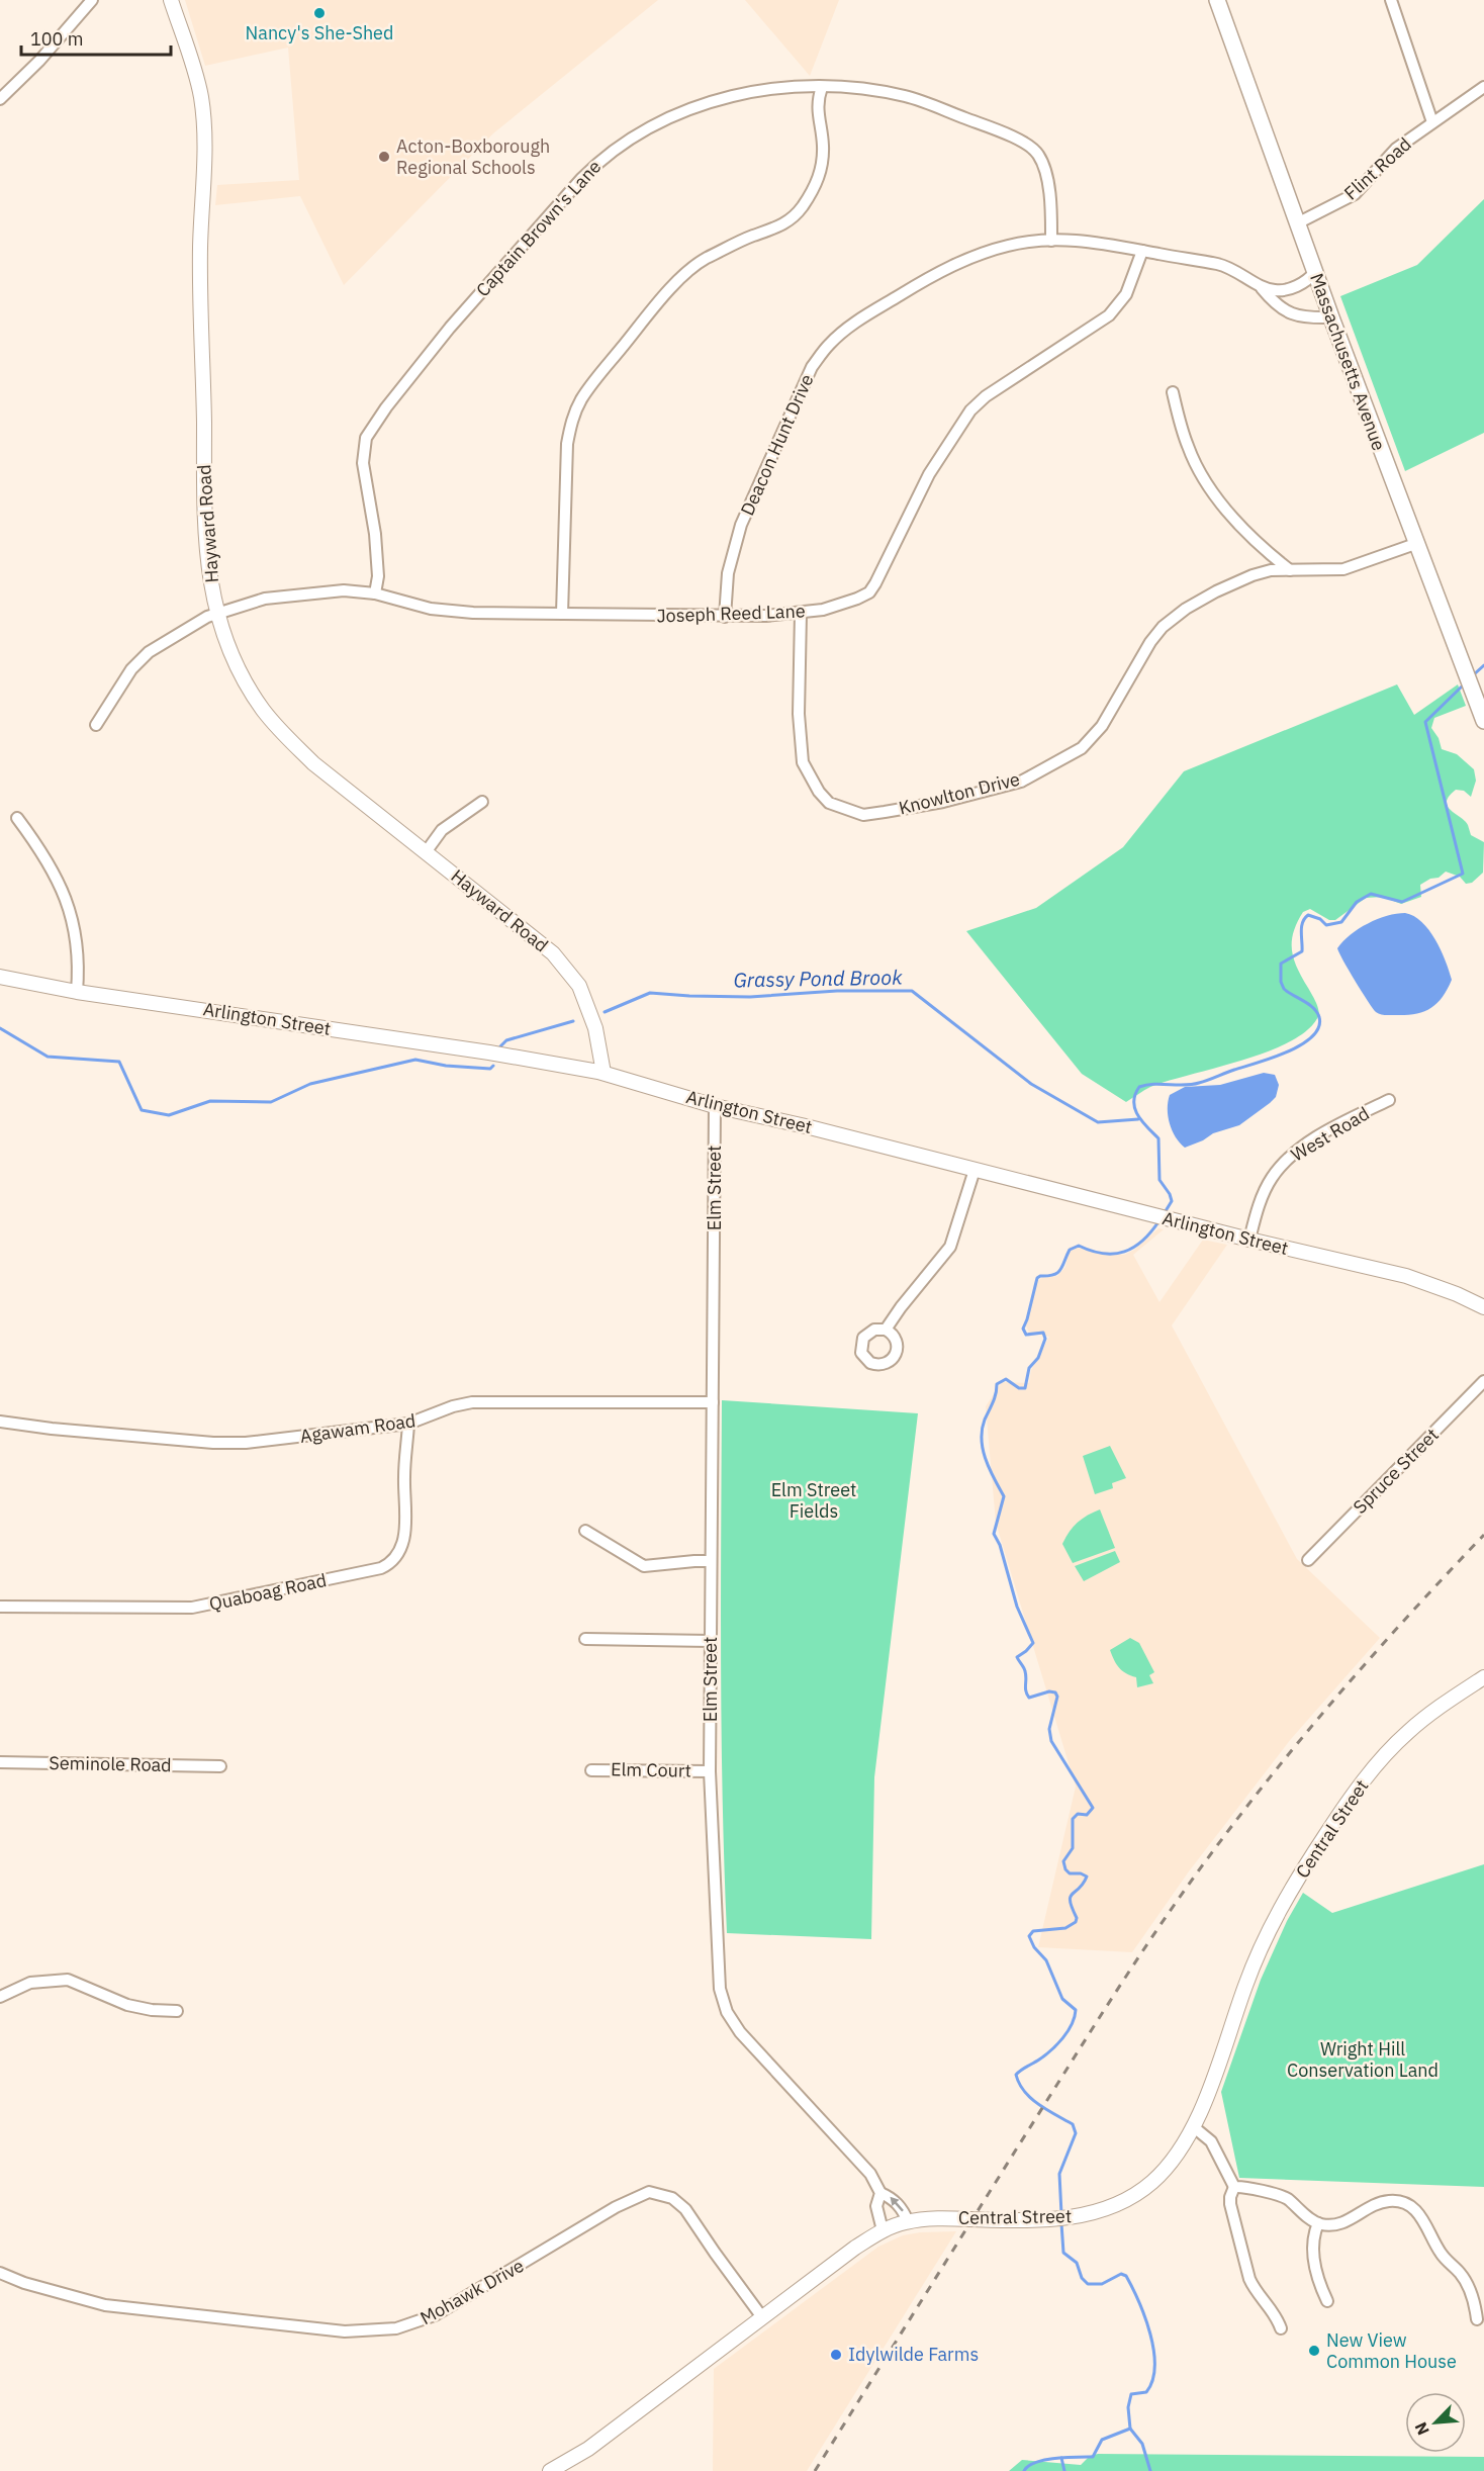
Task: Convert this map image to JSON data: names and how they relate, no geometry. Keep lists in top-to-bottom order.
{
  "streets": {
    "main road": ["Massachusetts Avenue"],
    "street": [
      "Flint Road",
      "Captain Brown's Lane",
      "Deacon Hunt Drive",
      "Hayward Road",
      "Joseph Reed Lane",
      "Knowlton Drive",
      "Arlington Street",
      "West Road",
      "Elm Street",
      "Agawam Road",
      "Spruce Street",
      "Quaboag Road",
      "Seminole Road",
      "Elm Court",
      "Central Street",
      "Mohawk Drive"
    ]
  },
  "crossings": [
    ["Flint Road", "Massachusetts Avenue"],
    ["Captain Brown's Lane", "Deacon Hunt Drive"],
    ["Captain Brown's Lane", "Joseph Reed Lane"],
    ["Massachusetts Avenue", "Deacon Hunt Drive"],
    ["Massachusetts Avenue", "Knowlton Drive"],
    ["Deacon Hunt Drive", "Joseph Reed Lane"],
    ["Hayward Road", "Joseph Reed Lane"],
    ["Hayward Road", "Arlington Street"],
    ["Joseph Reed Lane", "Knowlton Drive"],
    ["Arlington Street", "West Road"],
    ["Arlington Street", "Elm Street"],
    ["Elm Street", "Agawam Road"],
    ["Elm Street", "Elm Court"],
    ["Elm Street", "Central Street"],
    ["Agawam Road", "Quaboag Road"],
    ["Central Street", "Mohawk Drive"]
  ],
  "water": ["Grassy Pond Brook"],
  "parks": ["Elm Street Fields", "Wright Hill Conservation Land"],
  "places": [
    "Nancy's She-Shed",
    "Acton-Boxborough Regional Schools",
    "New View Common House",
    "Idylwilde Farms"
  ],
  "scale_bar": "100 m",
  "north": "bottom left"
}
